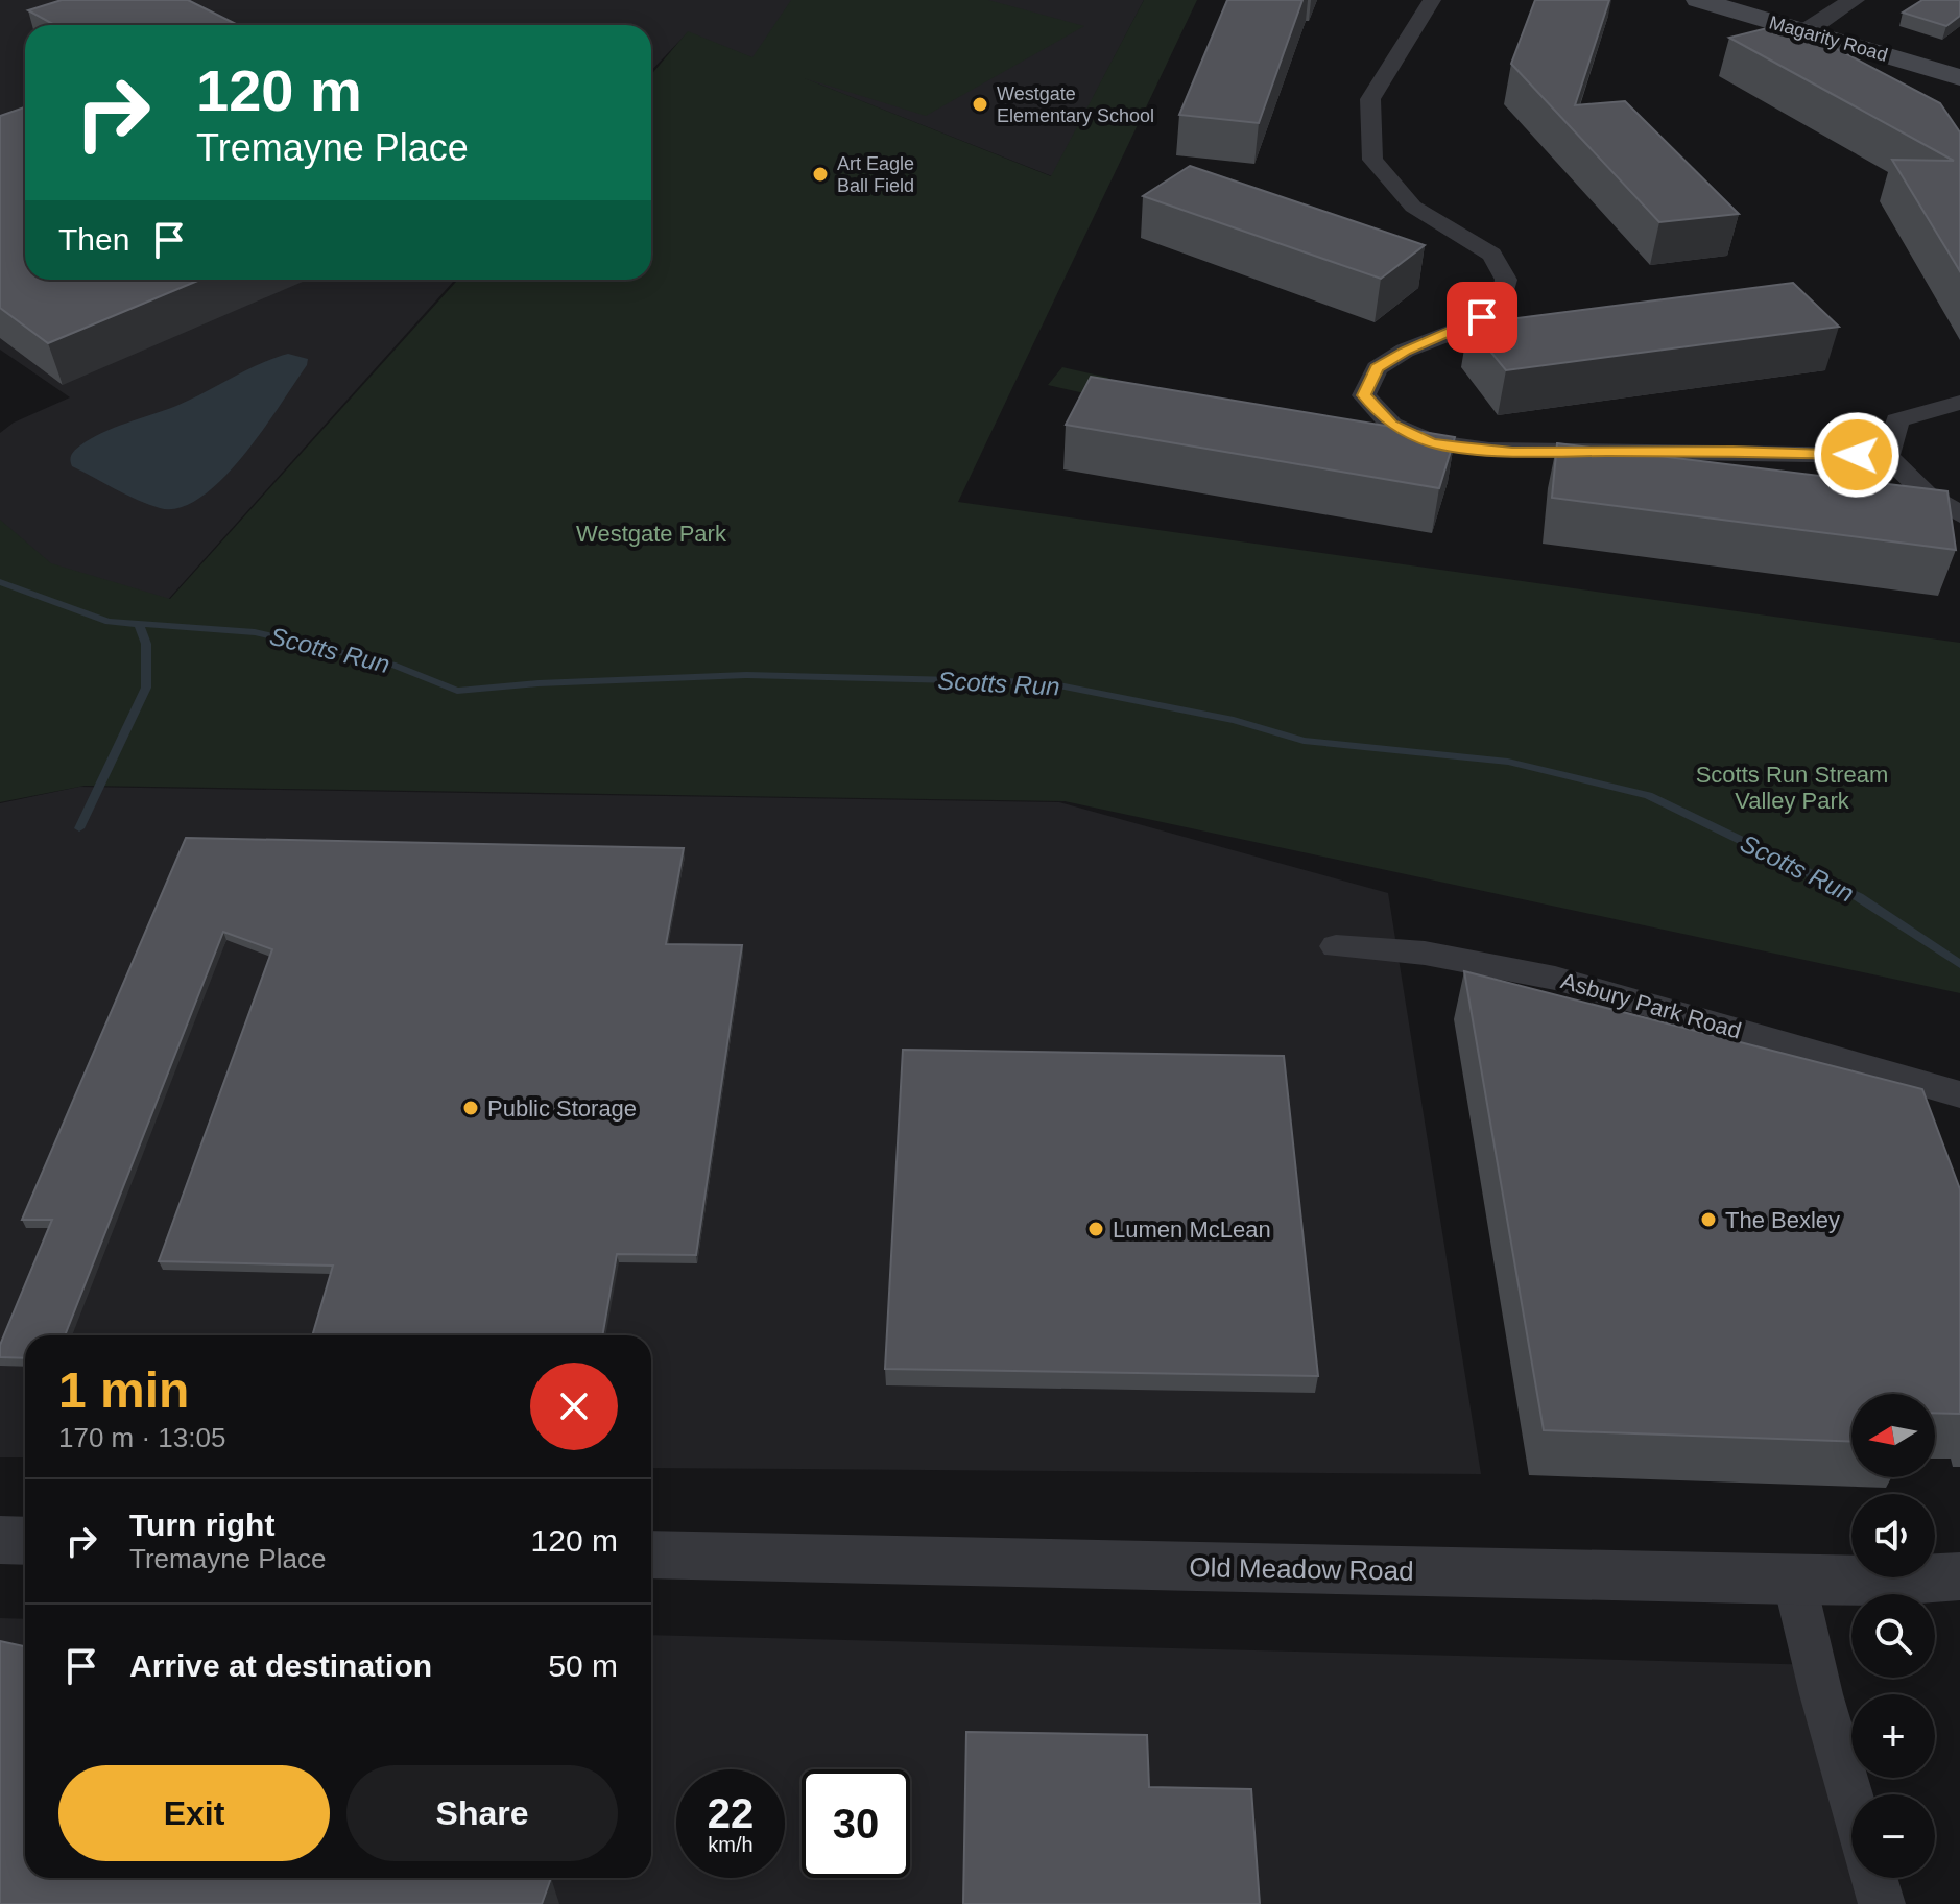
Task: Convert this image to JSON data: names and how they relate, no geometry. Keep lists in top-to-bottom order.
{
  "streets": {
    "main road": ["Magarity Road"],
    "street": ["Asbury Park Road", "Old Meadow Road"]
  },
  "water": ["Scotts Run"],
  "parks": ["Westgate Park", "Scotts Run Stream Valley Park"],
  "places": [
    "Westgate Elementary School",
    "Art Eagle Ball Field",
    "Public Storage",
    "The Bexley",
    "Lumen McLean"
  ],
  "north": "left",
  "page": {
    "turn": ["120 m", "Tremayne Place"],
    "then": "Then",
    "heading": ["1 min", "170 m · 13:05"],
    "map_buttons": ["+", "−"],
    "list": [
      {
        "name": "Turn right",
        "note": "Tremayne Place",
        "value": "120 m"
      },
      {
        "name": "Arrive at destination",
        "value": "50 m"
      }
    ],
    "buttons": ["Exit", "Share"],
    "speed": "22 km/h",
    "limit": "30"
  }
}
